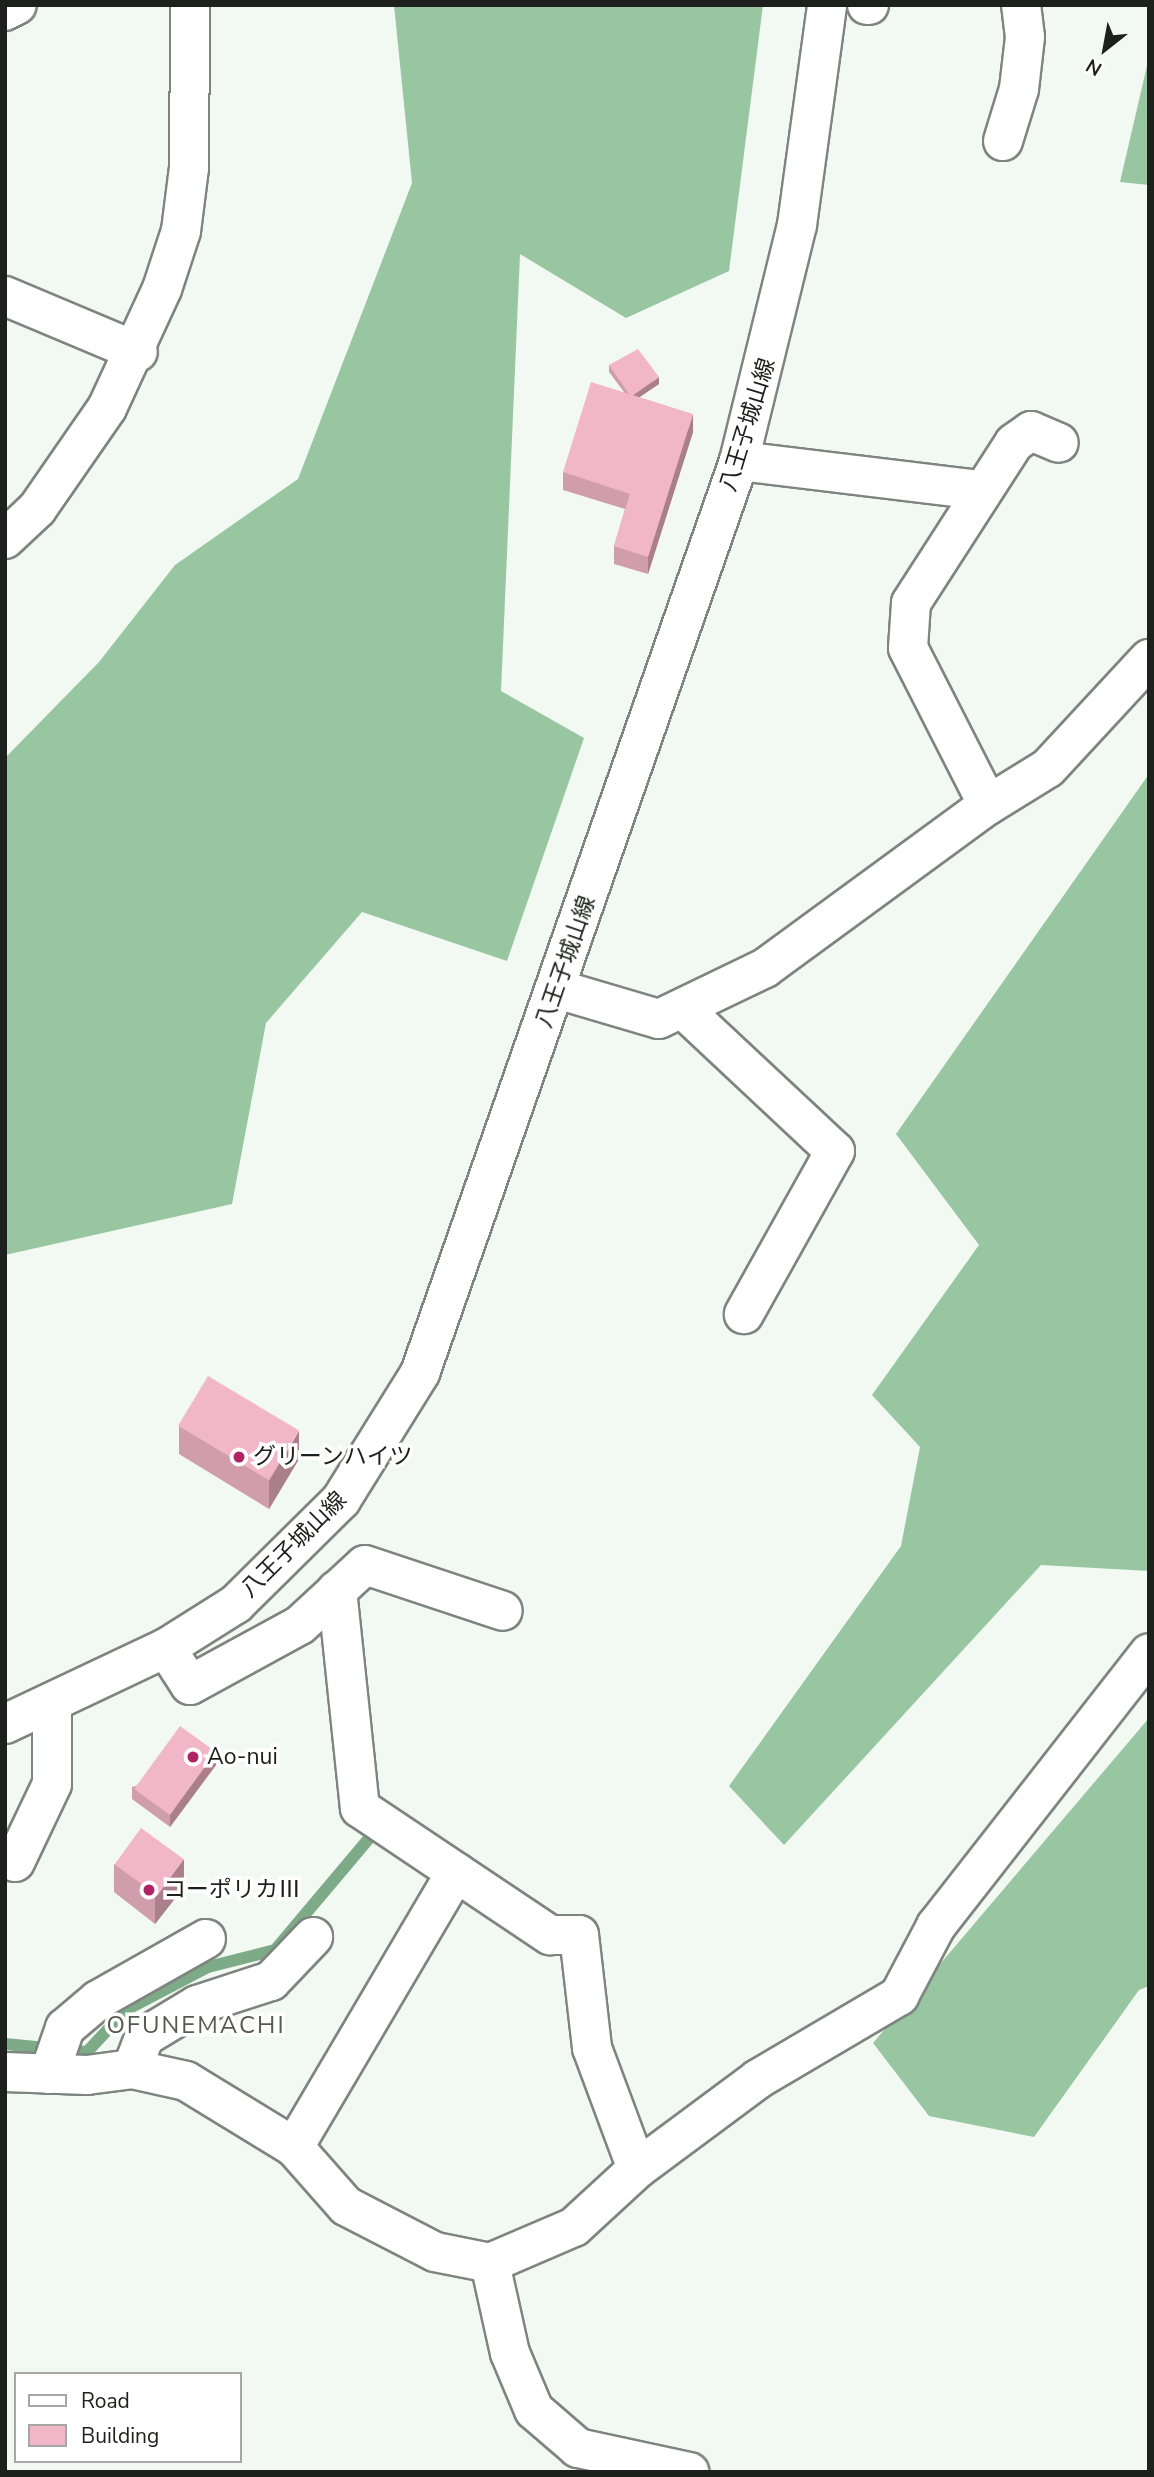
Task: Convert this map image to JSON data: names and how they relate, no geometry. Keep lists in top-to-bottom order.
{
  "streets": {
    "main road": ["八王子城山線"]
  },
  "districts": ["OFUNEMACHI"],
  "places": ["グリーンハイツ", "Ao-nui", "コーポリカⅢ"],
  "legend": ["Road", "Building"],
  "north": "bottom left"
}
